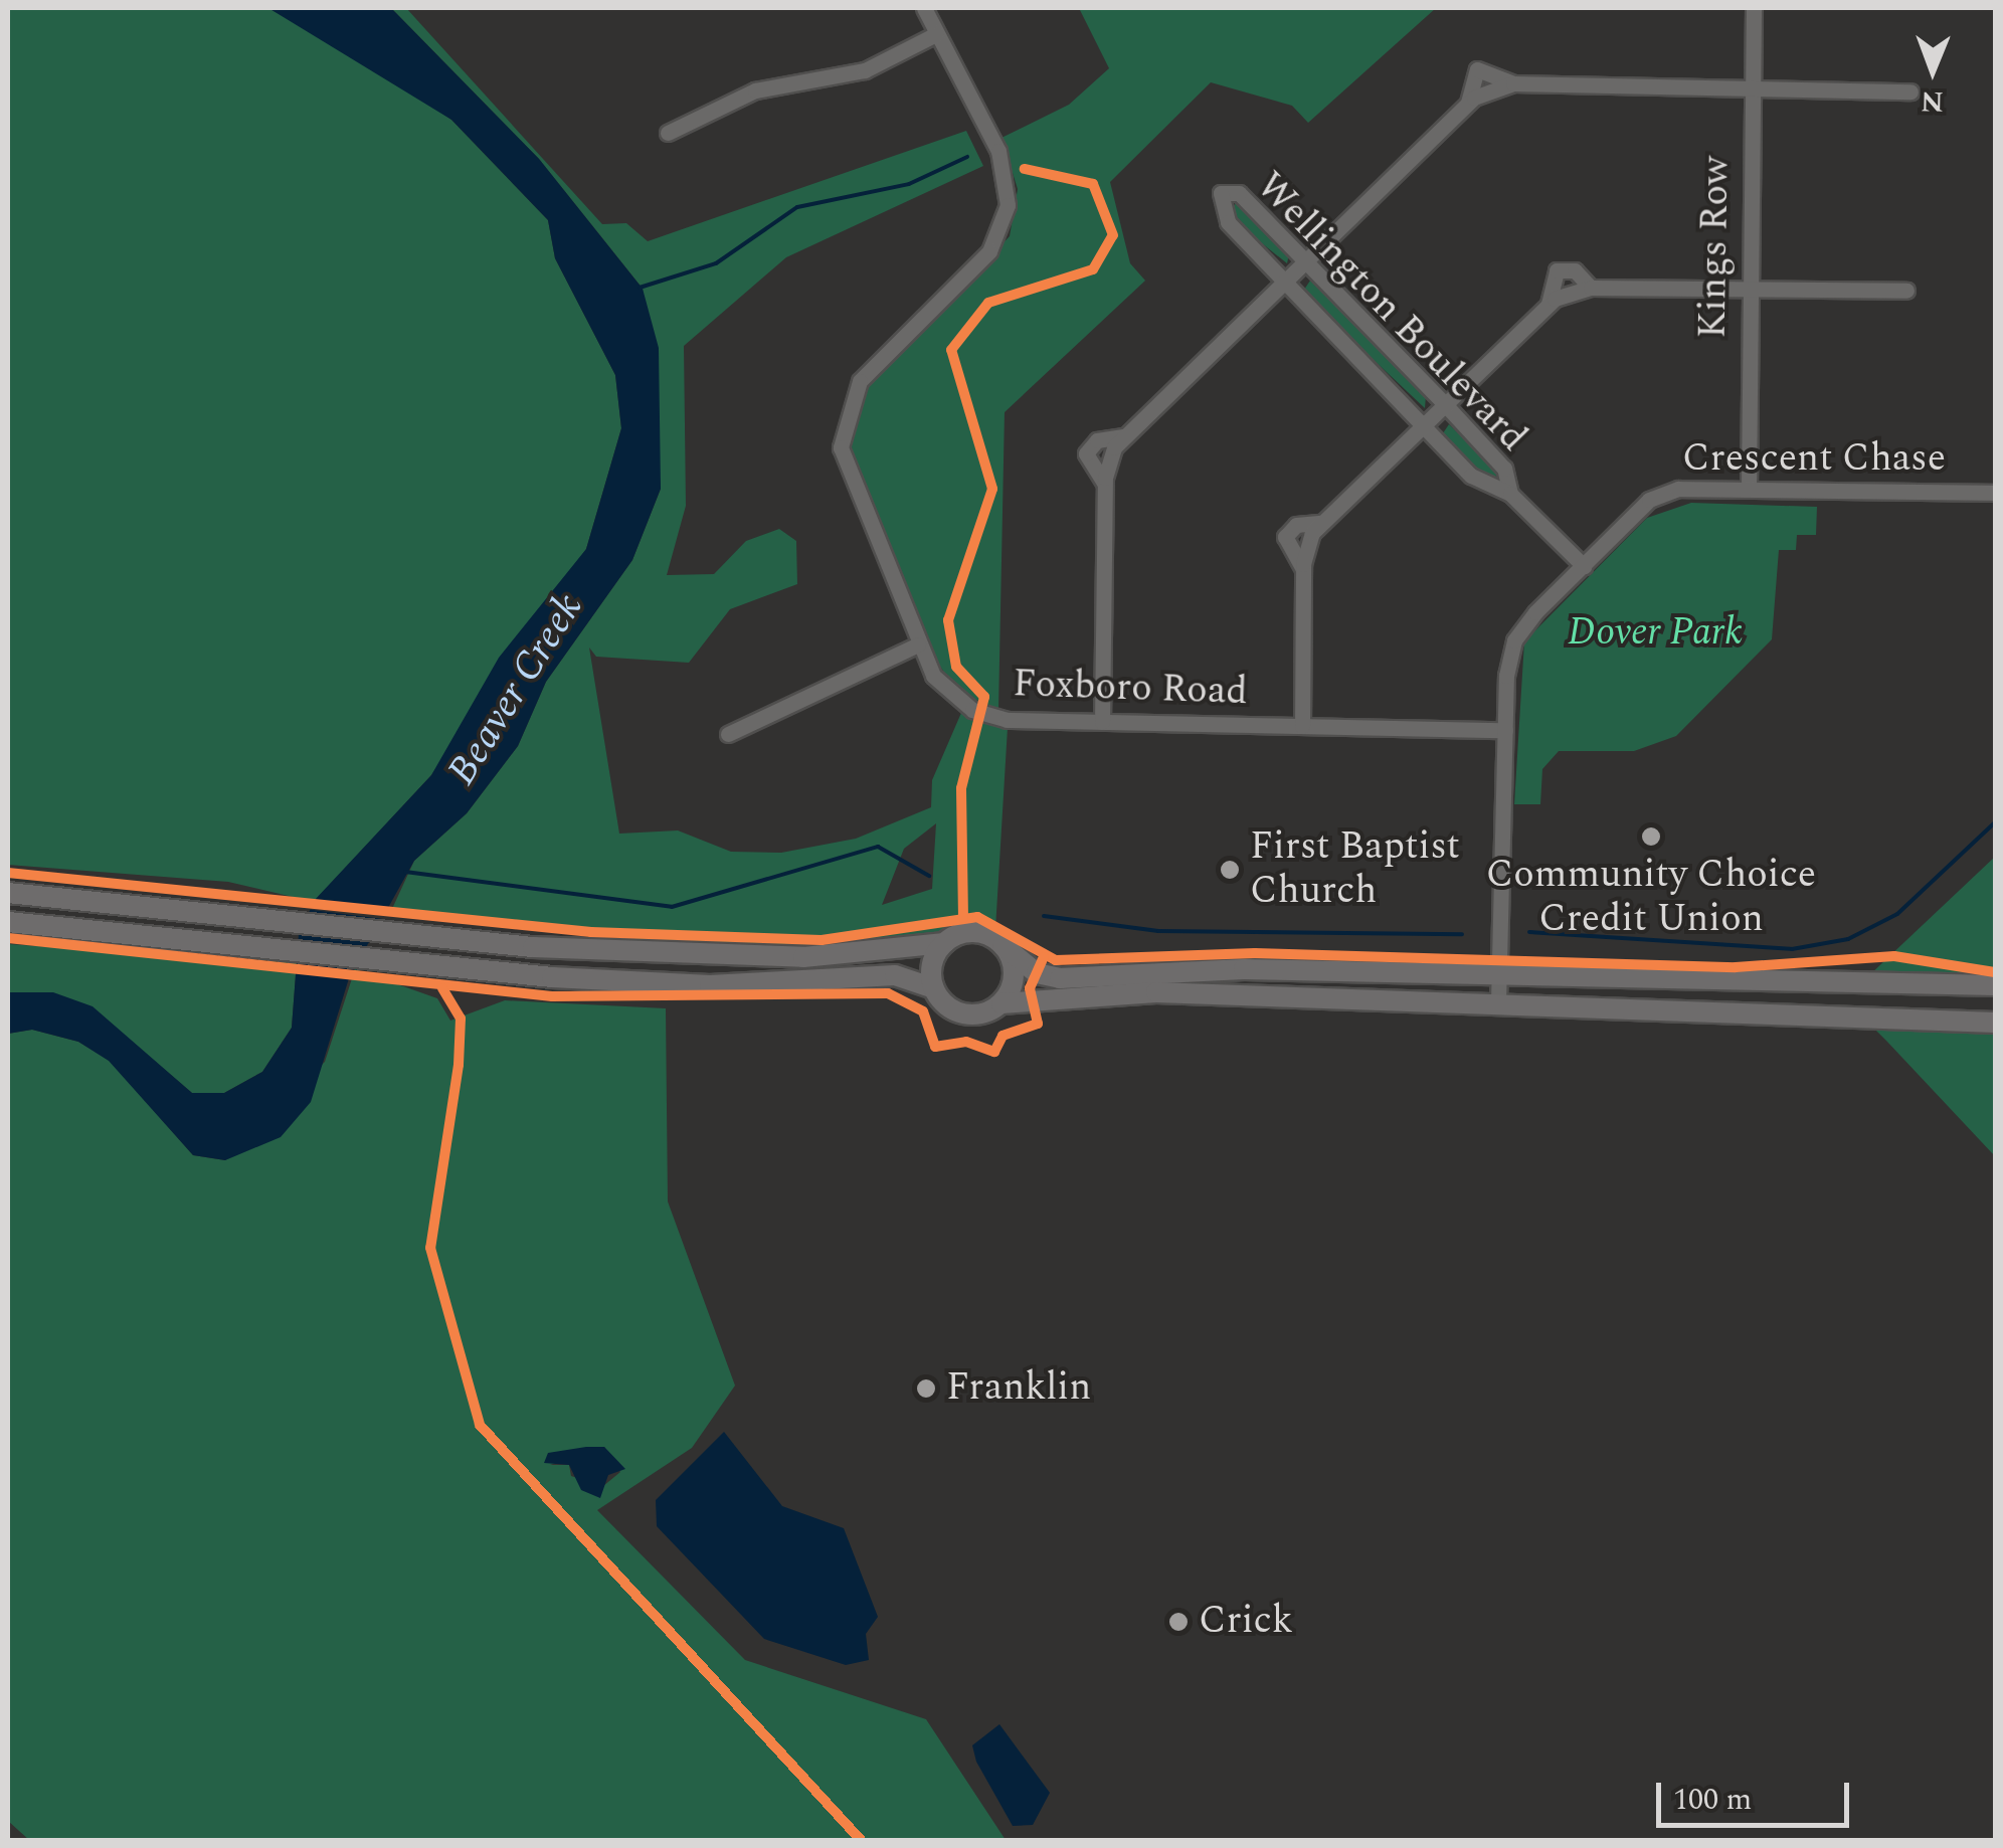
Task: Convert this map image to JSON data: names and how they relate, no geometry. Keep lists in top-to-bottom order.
{
  "streets": {
    "street": [
      "Kings Row",
      "Wellington Boulevard",
      "Crescent Chase",
      "Foxboro Road"
    ]
  },
  "crossings": [
    ["Kings Row", "Crescent Chase"],
    ["Wellington Boulevard", "Crescent Chase"],
    ["Crescent Chase", "Foxboro Road"]
  ],
  "water": ["Beaver Creek"],
  "parks": ["Dover Park"],
  "places": [
    "Community Choice Credit Union",
    "First Baptist Church",
    "Franklin",
    "Crick"
  ],
  "scale_bar": "100 m",
  "north": "bottom"
}
